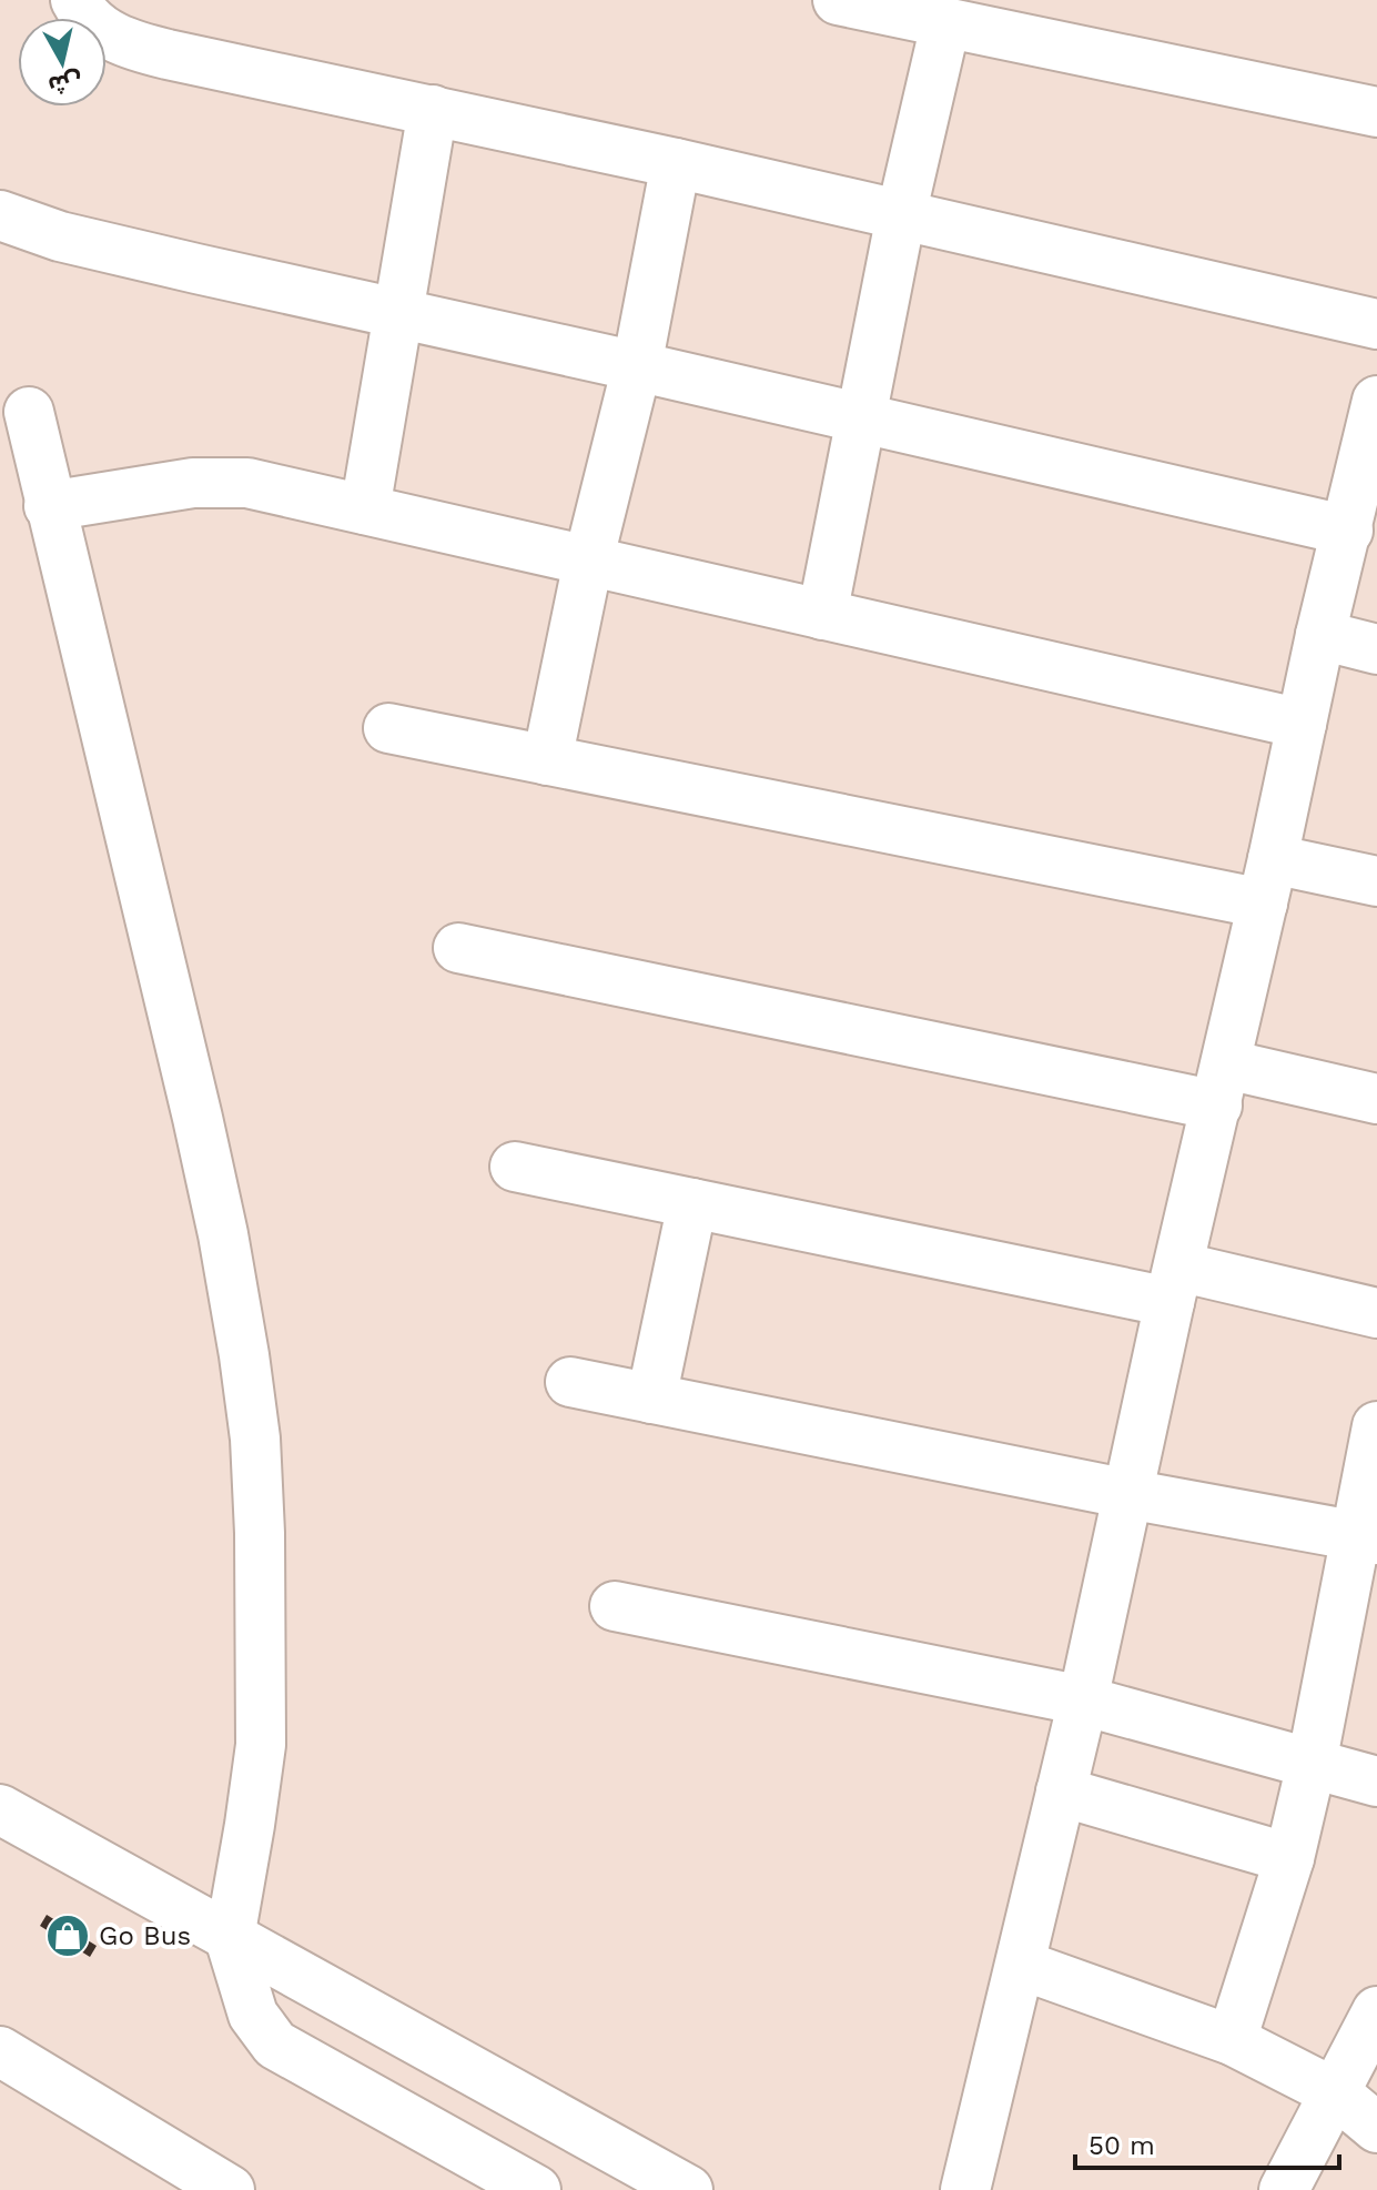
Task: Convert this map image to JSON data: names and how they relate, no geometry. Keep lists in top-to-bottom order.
{
  "places": {
    "shop": ["Go Bus"]
  },
  "scale_bar": "50 m",
  "north": "bottom"
}
